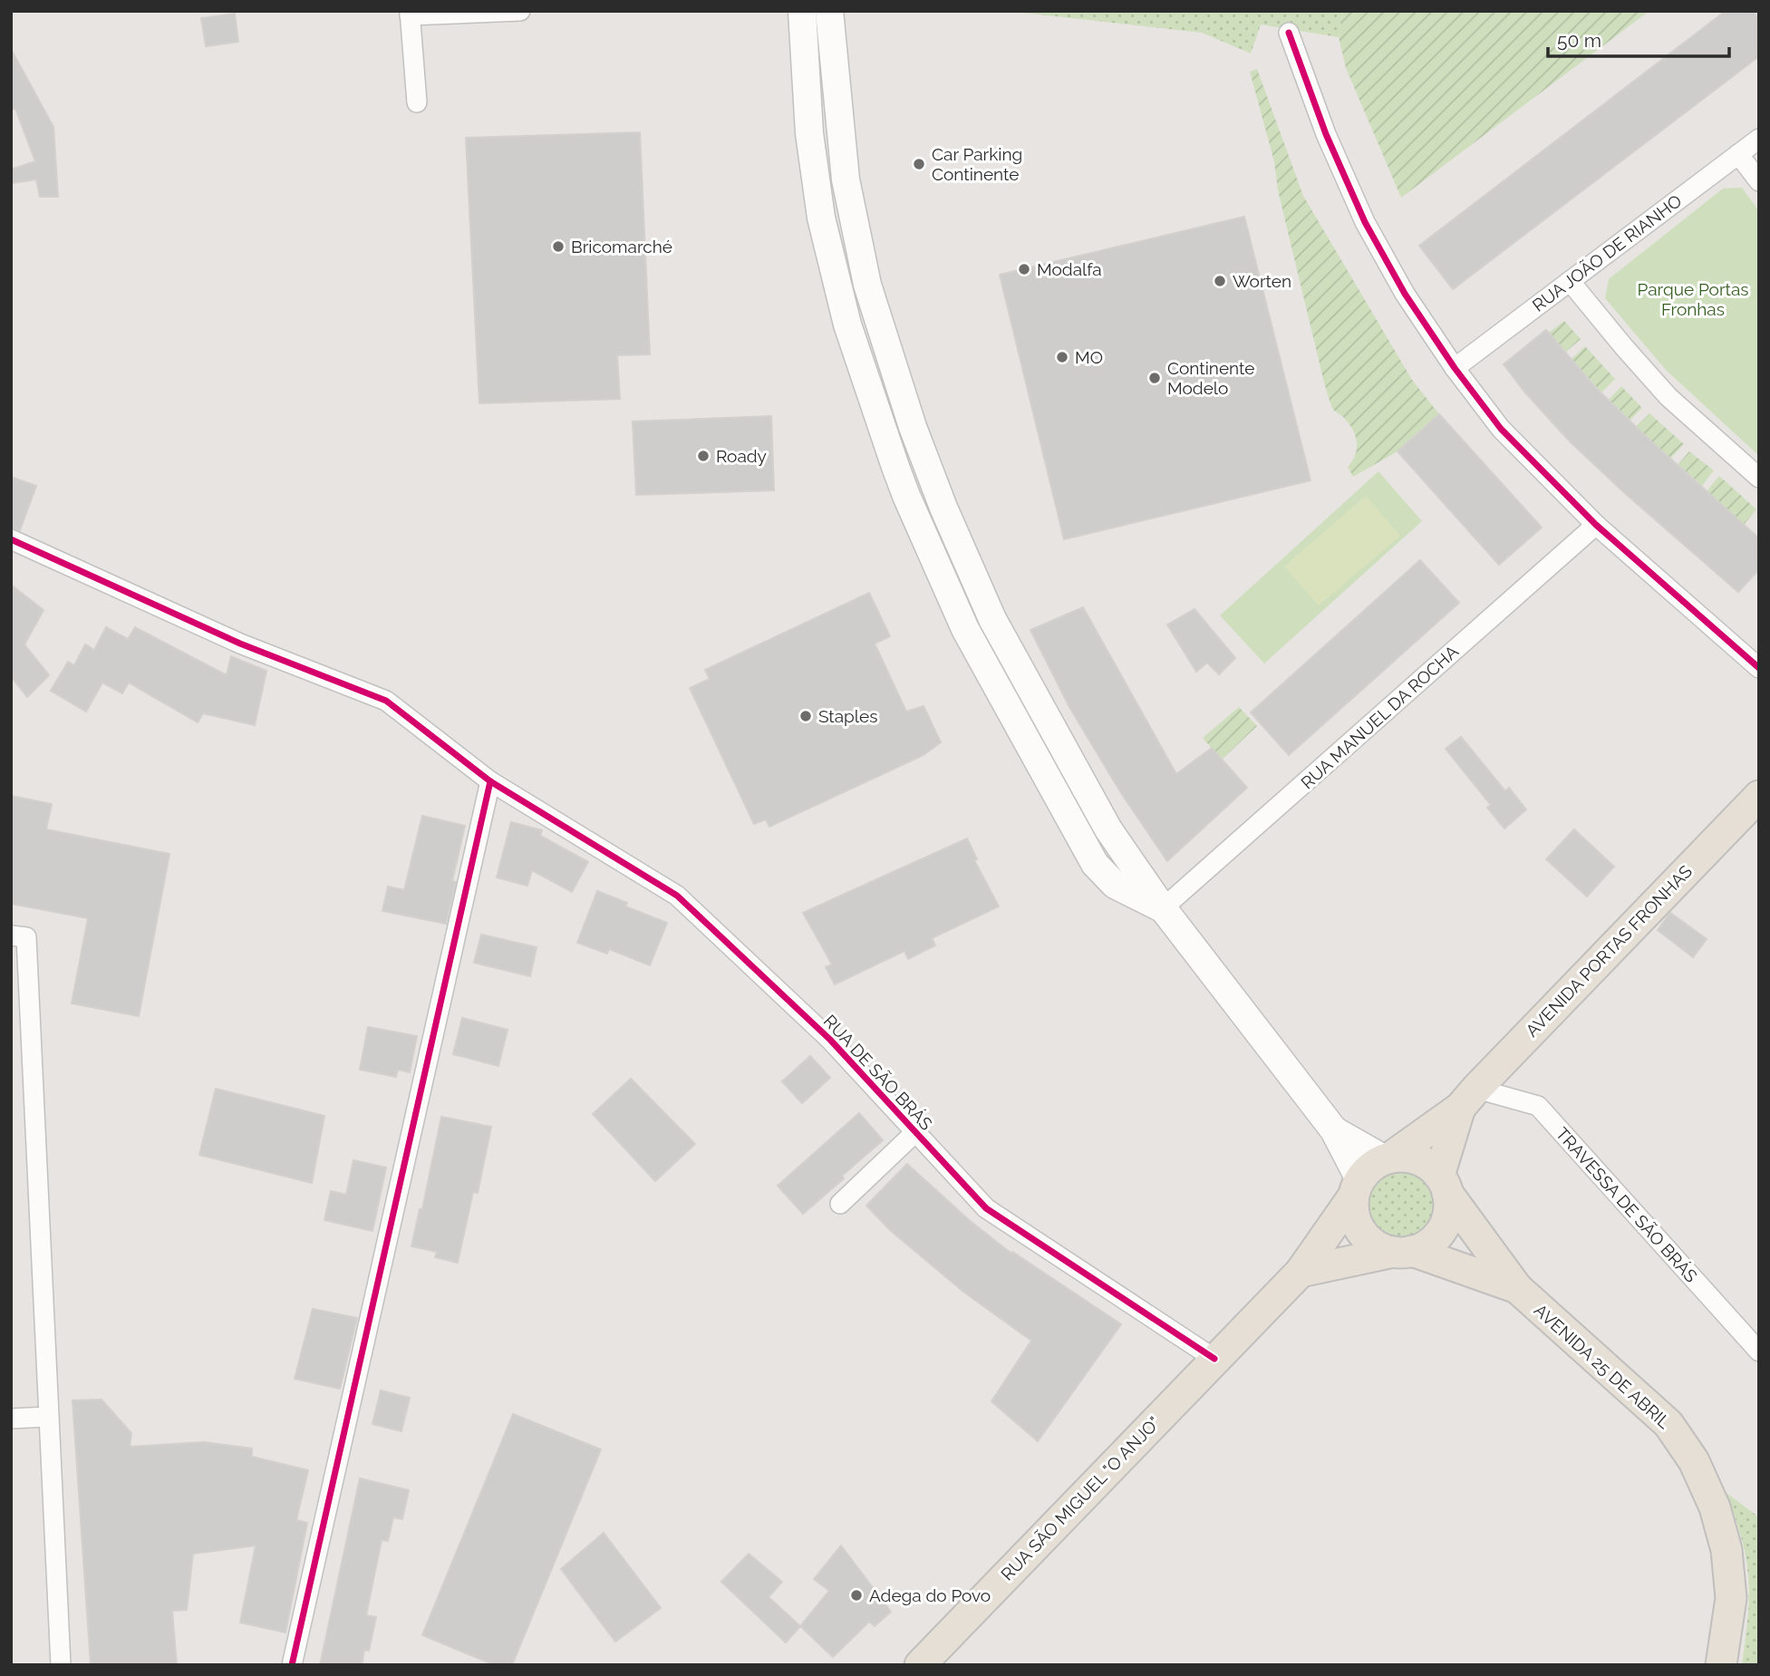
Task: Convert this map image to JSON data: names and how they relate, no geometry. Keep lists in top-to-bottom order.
{
  "streets": {
    "main road": ["AVENIDA PORTAS FRONHAS", "AVENIDA 25 DE ABRIL", "RUA SÃO MIGUEL \"O ANJO\""],
    "street": [
      "RUA JOÃO DE RIANHO",
      "RUA MANUEL DA ROCHA",
      "RUA DE SÃO BRÁS",
      "TRAVESSA DE SÃO BRÁS"
    ]
  },
  "crossings": [
    ["AVENIDA PORTAS FRONHAS", "TRAVESSA DE SÃO BRÁS"],
    ["AVENIDA PORTAS FRONHAS", "AVENIDA 25 DE ABRIL"],
    ["RUA DE SÃO BRÁS", "RUA SÃO MIGUEL \"O ANJO\""]
  ],
  "parks": ["Parque Portas Fronhas"],
  "places": [
    "Car Parking Continente",
    "Bricomarché",
    "Modalfa",
    "Worten",
    "MO",
    "Continente Modelo",
    "Roady",
    "Staples",
    "Adega do Povo"
  ],
  "scale_bar": "50 m"
}
